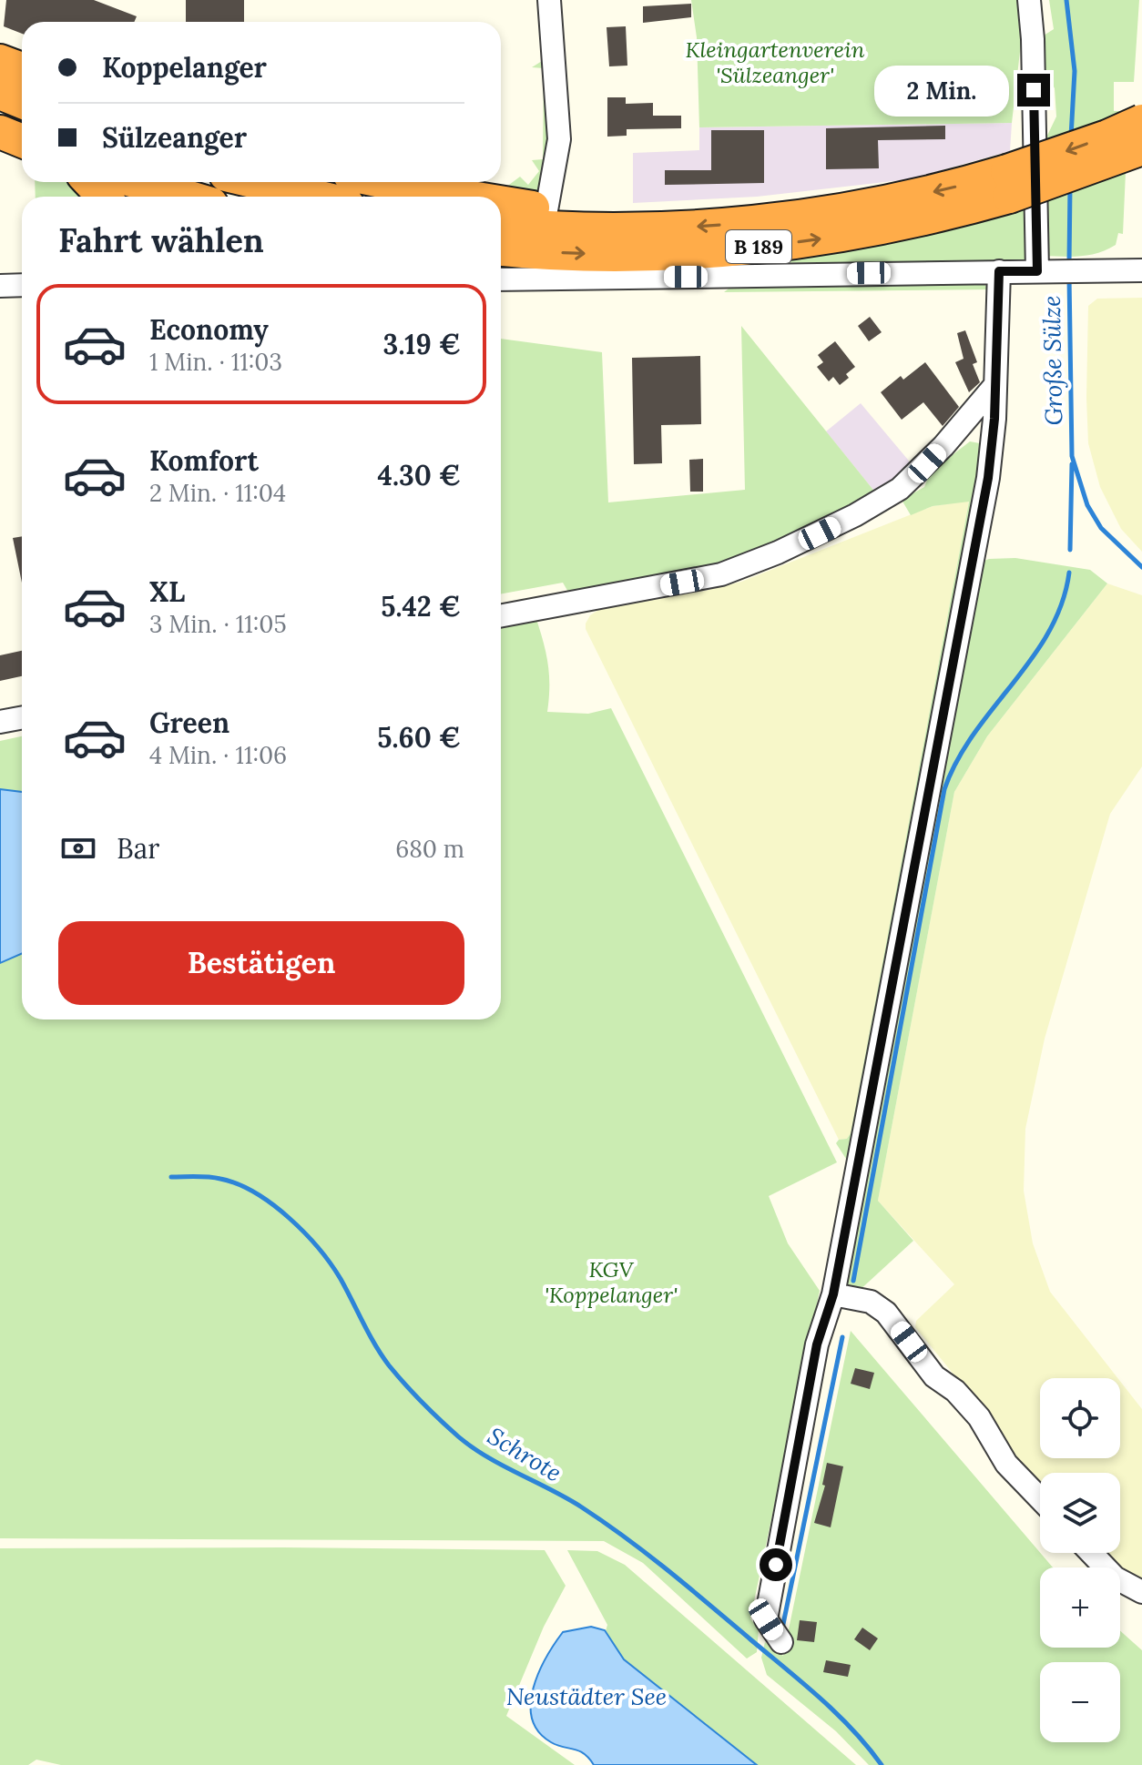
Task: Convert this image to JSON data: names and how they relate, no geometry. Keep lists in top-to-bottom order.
{
  "streets": {
    "highway": ["B 189"]
  },
  "water": ["Große Sülze", "Schrote", "Neustädter See"],
  "parks": ["Kleingartenverein 'Sülzeanger'", "KGV 'Koppelanger'"],
  "page": {
    "banner": ["Koppelanger", "Sülzeanger"],
    "bubble": "2 Min.",
    "heading": "Fahrt wählen",
    "list": [
      {
        "name": "Economy",
        "note": "1 Min. · 11:03",
        "value": "3.19 €"
      },
      {
        "name": "Komfort",
        "note": "2 Min. · 11:04",
        "value": "4.30 €"
      },
      {
        "name": "XL",
        "note": "3 Min. · 11:05",
        "value": "5.42 €"
      },
      {
        "name": "Green",
        "note": "4 Min. · 11:06",
        "value": "5.60 €"
      }
    ],
    "pay": ["Bar", "680 m"],
    "buttons": "Bestätigen",
    "map_buttons": ["+", "−"]
  }
}
